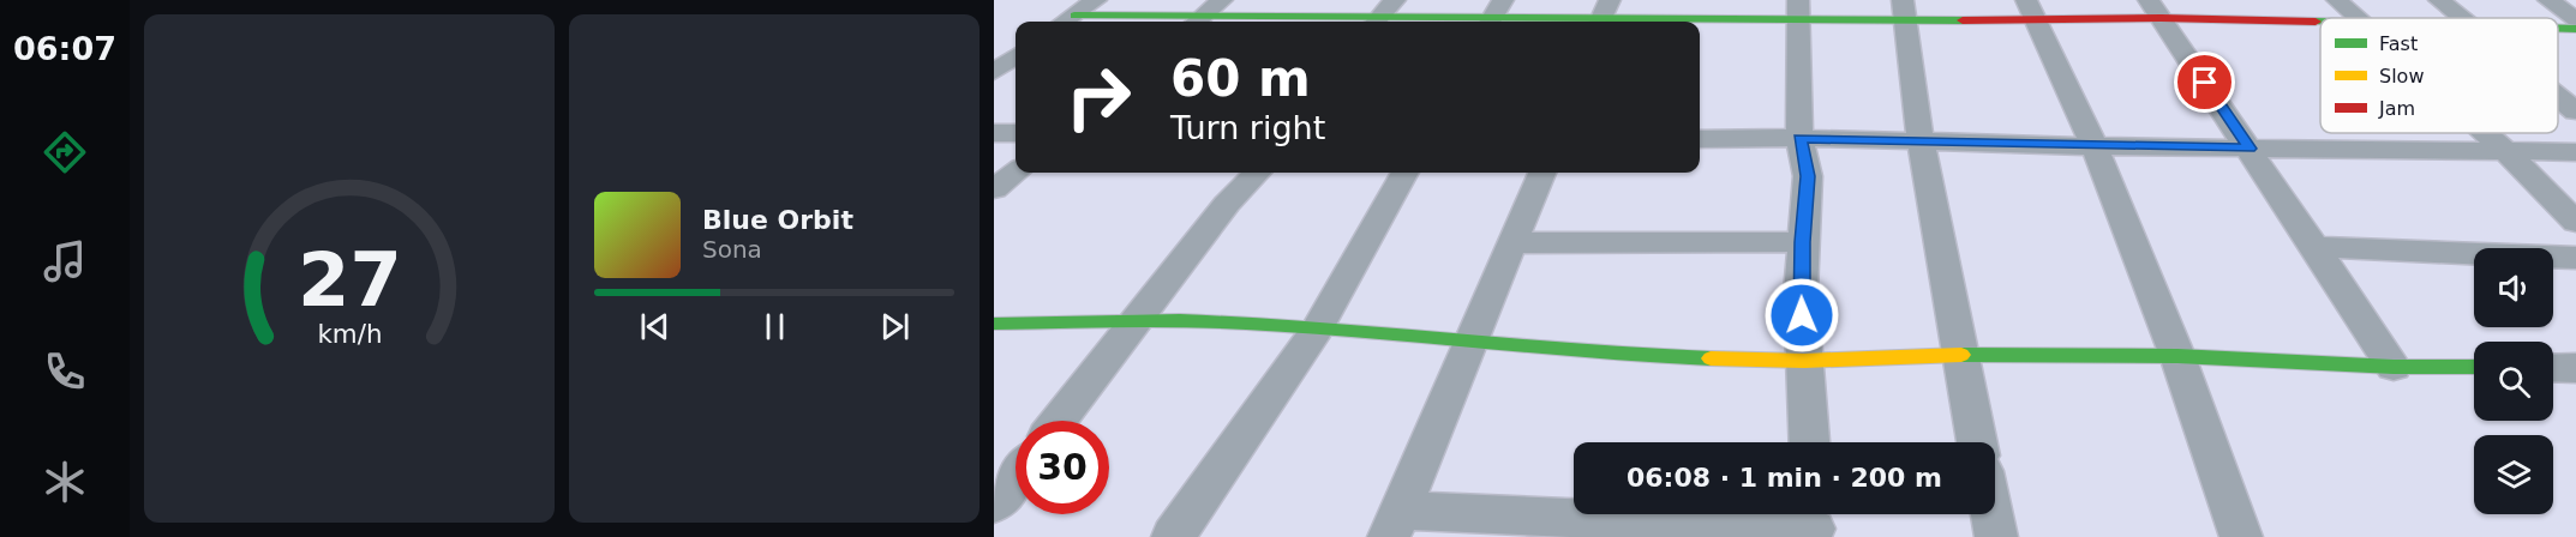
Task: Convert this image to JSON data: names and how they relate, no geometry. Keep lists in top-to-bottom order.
{
  "legend": ["Fast", "Slow", "Jam"],
  "page": {
    "tabs": "06:07",
    "turn": ["60 m", "Turn right"],
    "song": ["Blue Orbit", "Sona"],
    "limit": "30",
    "trip": "06:08 · 1 min · 200 m",
    "gauge": ["27", "km/h"]
  }
}
